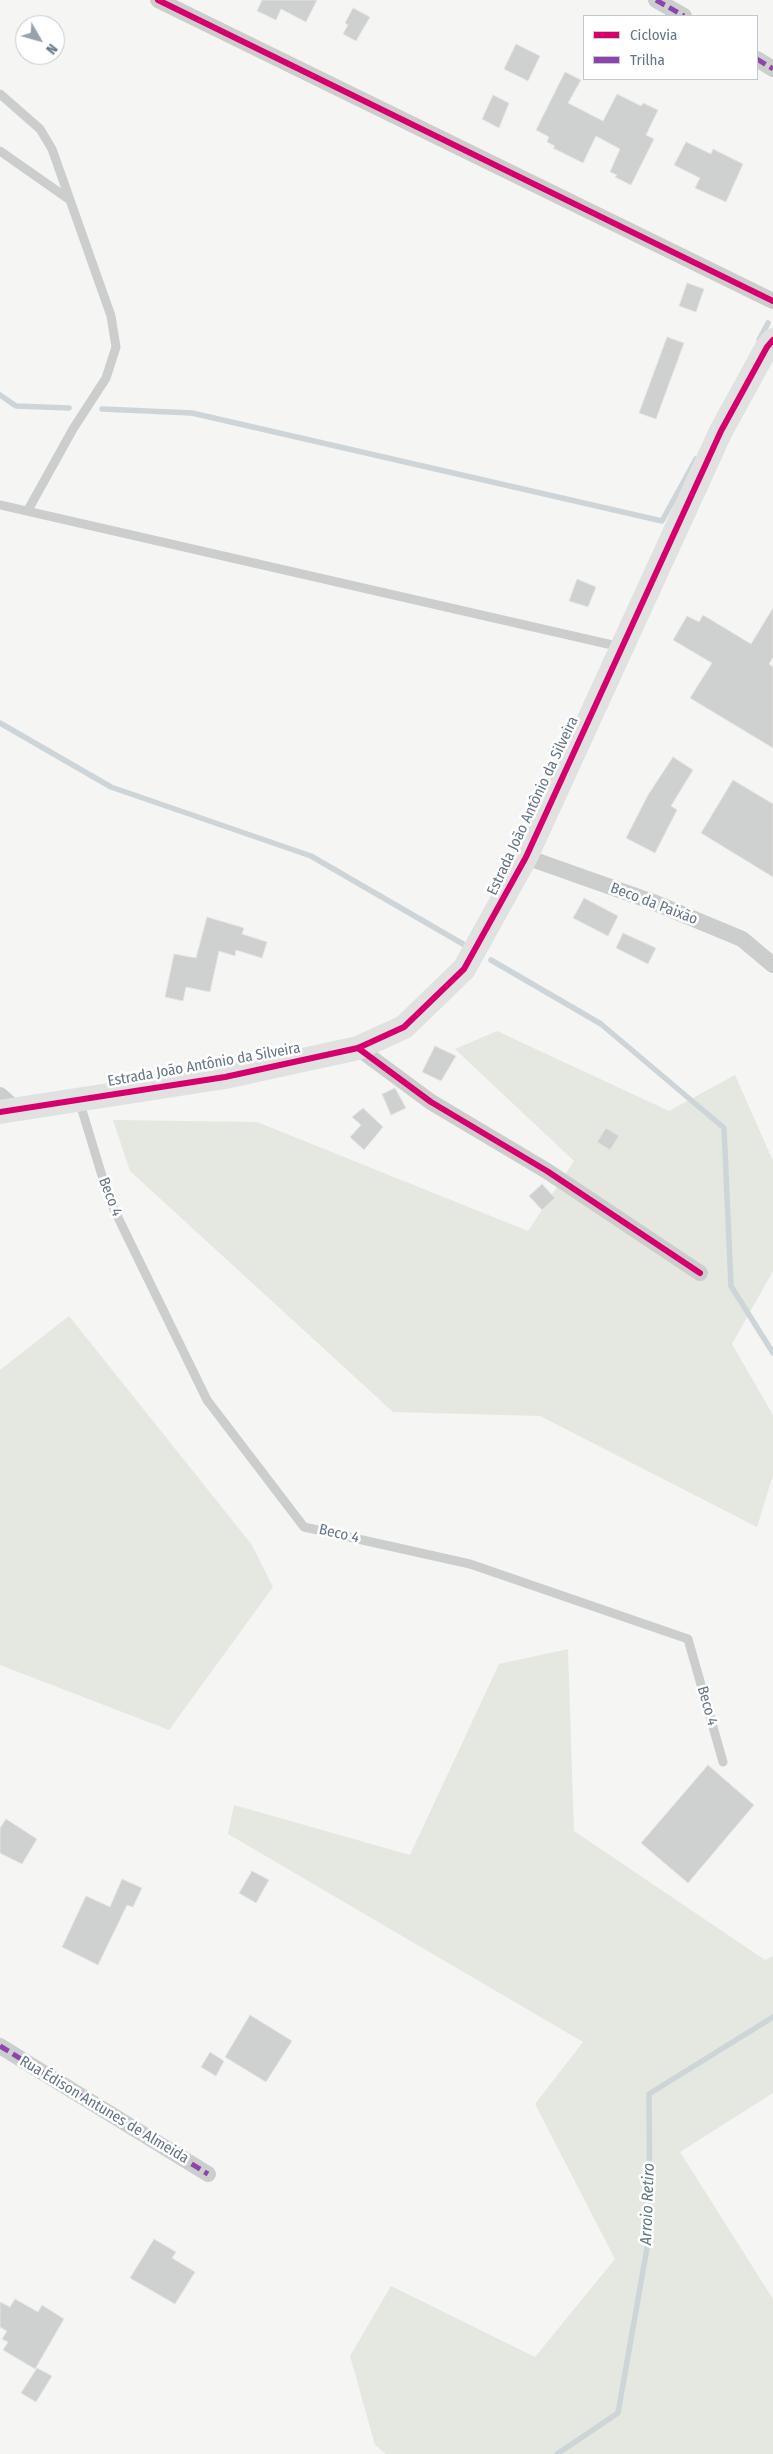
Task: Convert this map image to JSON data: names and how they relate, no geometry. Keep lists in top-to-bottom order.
{
  "streets": {
    "main road": ["Estrada João Antônio da Silveira"],
    "street": ["Beco da Paixão", "Rua Édison Antunes de Almeida"],
    "lane": ["Beco 4"]
  },
  "crossings": [
    ["Estrada João Antônio da Silveira", "Beco da Paixão"],
    ["Estrada João Antônio da Silveira", "Beco 4"]
  ],
  "water": ["Arroio Retiro"],
  "legend": ["Ciclovia", "Trilha"],
  "north": "bottom right"
}
